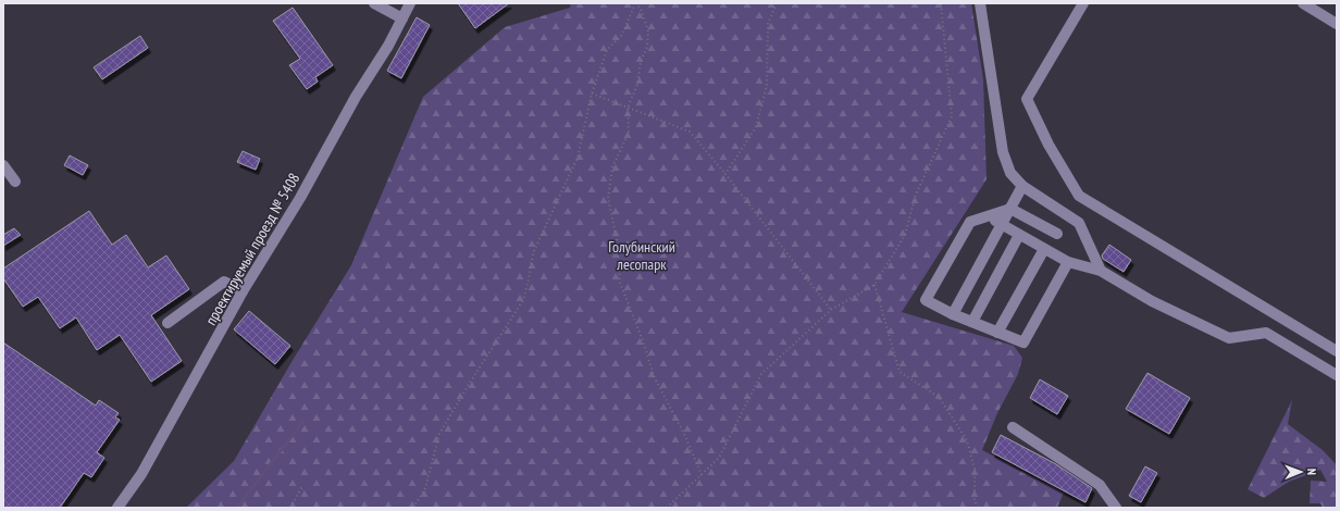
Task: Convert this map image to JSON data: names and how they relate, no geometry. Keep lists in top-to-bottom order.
{
  "streets": {
    "street": ["проектируемый проезд № 5408"]
  },
  "parks": ["Голубинский лесопарк"],
  "north": "right"
}
